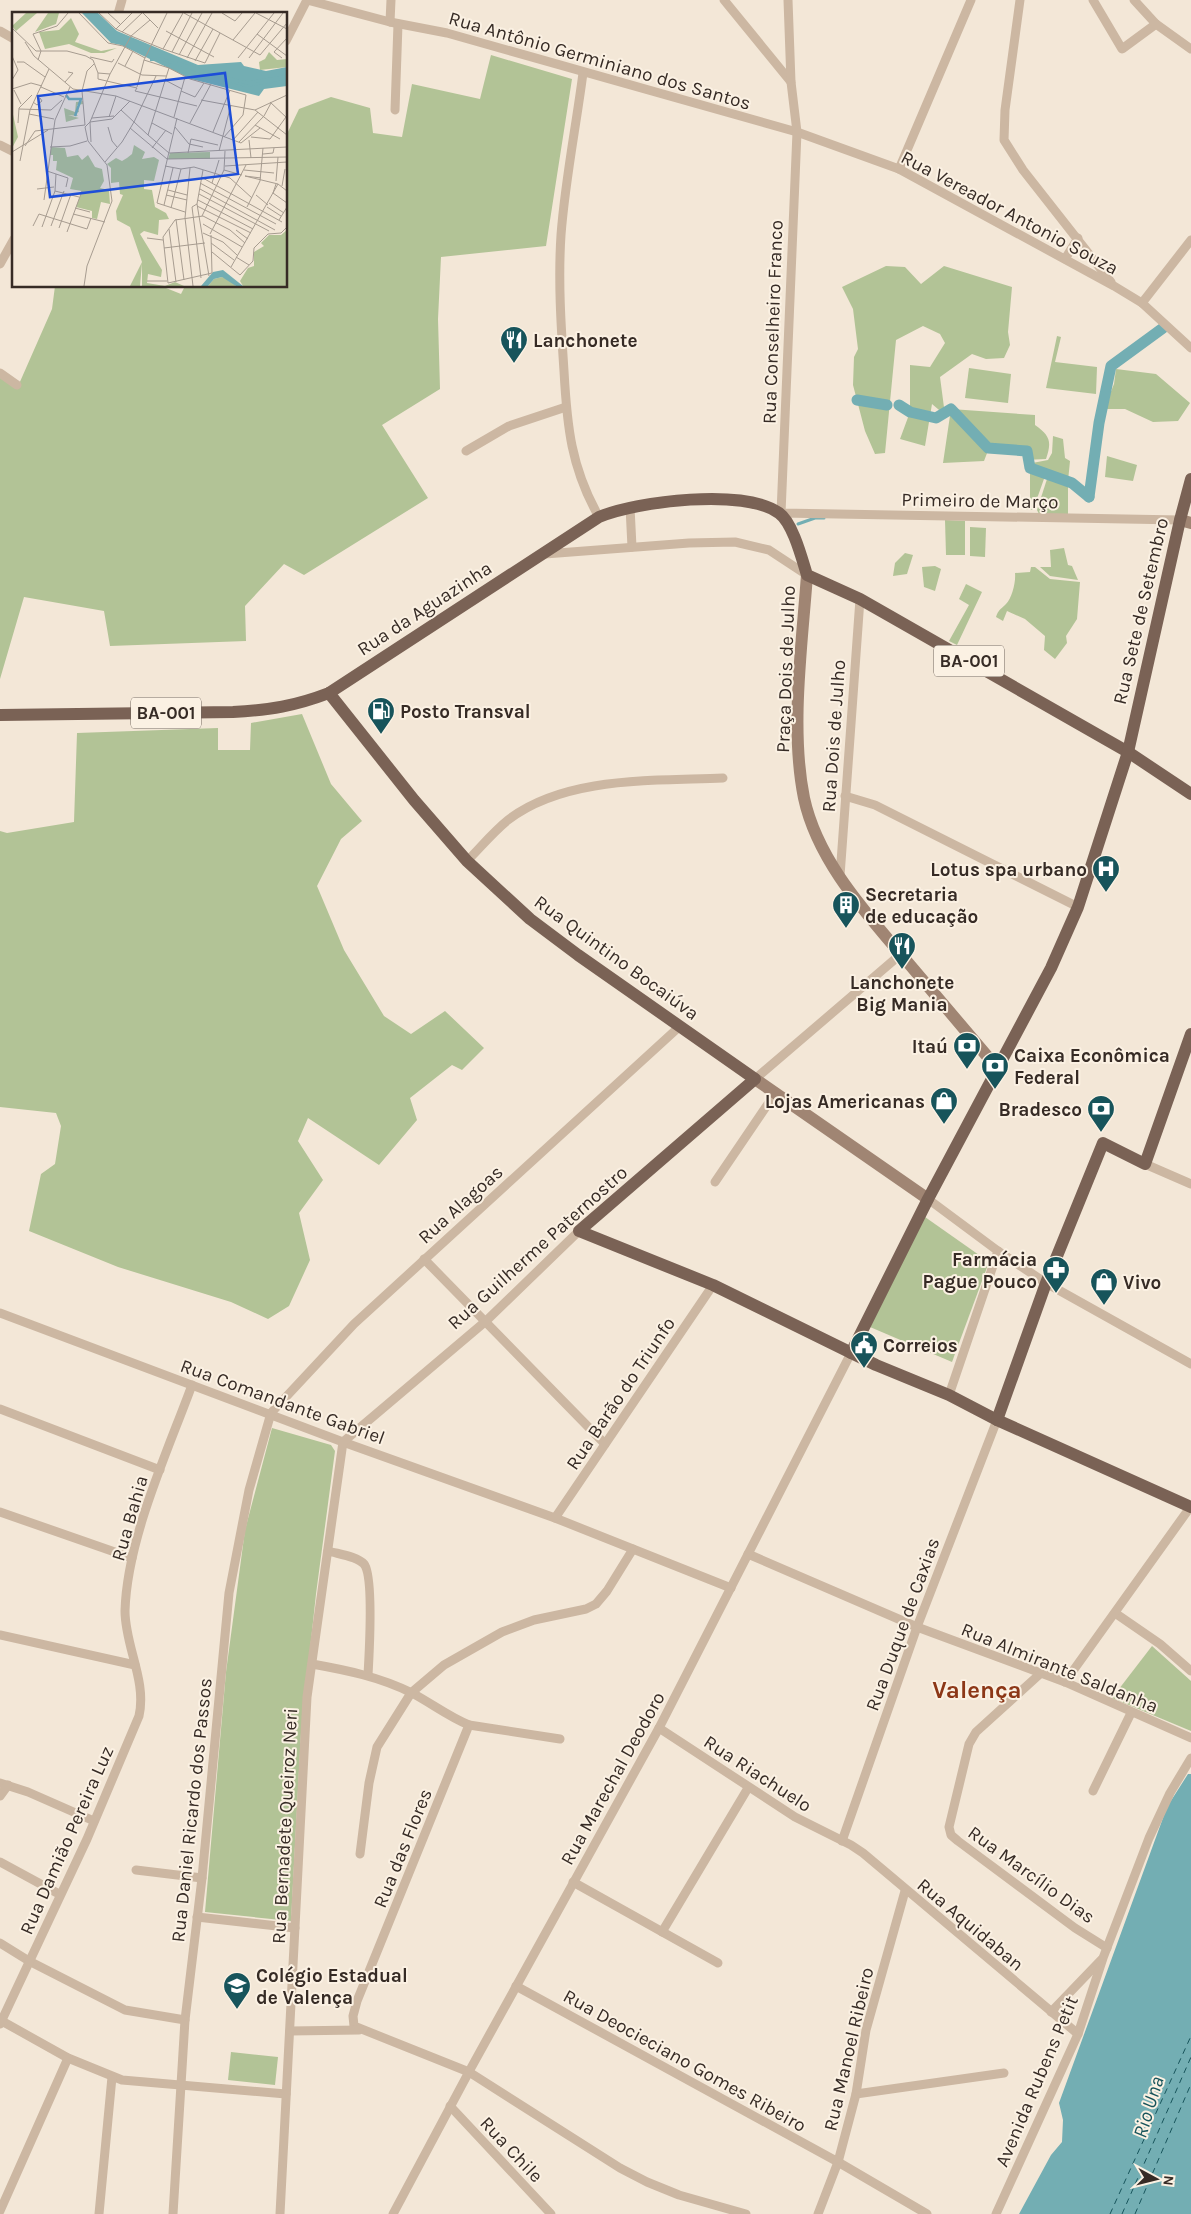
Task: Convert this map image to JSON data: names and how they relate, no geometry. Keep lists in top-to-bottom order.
{
  "streets": {
    "main road": [
      "Rua da Aguazinha",
      "Rua Sete de Setembro",
      "BA-001",
      "Rua Quintino Bocaiúva",
      "Rua Guilherme Paternostro"
    ],
    "street": [
      "Rua Antônio Germiniano dos Santos",
      "Rua Vereador Antonio Souza",
      "Rua Conselheiro Franco",
      "Primeiro de Março",
      "Praça Dois de Julho",
      "Rua Dois de Julho",
      "Rua Alagoas",
      "Rua Barão do Triunfo",
      "Rua Comandante Gabriel",
      "Rua Bahia",
      "Rua Duque de Caxias",
      "Rua Almirante Saldanha",
      "Rua Riachuelo",
      "Rua Marechal Deodoro",
      "Rua Daniel Ricardo dos Passos",
      "Rua Bernadete Queiroz Neri",
      "Rua Damião Pereira Luz",
      "Rua das Flores",
      "Rua Marcílio Dias",
      "Rua Aquidaban",
      "Rua Manoel Ribeiro",
      "Rua Deocieciano Gomes Ribeiro",
      "Avenida Rubens Petit",
      "Rua Chile"
    ]
  },
  "crossings": [
    ["Rua Antônio Germiniano dos Santos", "Rua Vereador Antonio Souza"],
    ["Rua Antônio Germiniano dos Santos", "Rua Conselheiro Franco"],
    ["Rua Vereador Antonio Souza", "Rua Conselheiro Franco"],
    ["Rua Conselheiro Franco", "Primeiro de Março"],
    ["Rua Conselheiro Franco", "BA-001"],
    ["Primeiro de Março", "Rua Sete de Setembro"],
    ["Primeiro de Março", "BA-001"],
    ["Rua da Aguazinha", "BA-001"],
    ["Rua da Aguazinha", "Rua Quintino Bocaiúva"],
    ["Rua Sete de Setembro", "BA-001"],
    ["Rua Sete de Setembro", "Praça Dois de Julho"],
    ["Rua Sete de Setembro", "Rua Quintino Bocaiúva"],
    ["Rua Sete de Setembro", "Rua Marechal Deodoro"],
    ["BA-001", "Praça Dois de Julho"],
    ["BA-001", "Rua Dois de Julho"],
    ["BA-001", "Rua Quintino Bocaiúva"],
    ["Praça Dois de Julho", "Rua Dois de Julho"],
    ["Rua Quintino Bocaiúva", "Rua Alagoas"],
    ["Rua Quintino Bocaiúva", "Rua Guilherme Paternostro"],
    ["Rua Alagoas", "Rua Comandante Gabriel"],
    ["Rua Alagoas", "Rua Daniel Ricardo dos Passos"],
    ["Rua Guilherme Paternostro", "Rua Comandante Gabriel"],
    ["Rua Guilherme Paternostro", "Rua Bernadete Queiroz Neri"],
    ["Rua Barão do Triunfo", "Rua Comandante Gabriel"],
    ["Rua Comandante Gabriel", "Rua Bahia"],
    ["Rua Comandante Gabriel", "Rua Marechal Deodoro"],
    ["Rua Comandante Gabriel", "Rua Daniel Ricardo dos Passos"],
    ["Rua Comandante Gabriel", "Rua Bernadete Queiroz Neri"],
    ["Rua Bahia", "Rua Damião Pereira Luz"],
    ["Rua Duque de Caxias", "Rua Almirante Saldanha"],
    ["Rua Duque de Caxias", "Rua Riachuelo"],
    ["Rua Duque de Caxias", "Rua Aquidaban"],
    ["Rua Almirante Saldanha", "Rua Marechal Deodoro"],
    ["Rua Almirante Saldanha", "Rua Marcílio Dias"],
    ["Rua Riachuelo", "Rua Marechal Deodoro"],
    ["Rua Riachuelo", "Rua Aquidaban"],
    ["Rua Marechal Deodoro", "Rua Deocieciano Gomes Ribeiro"],
    ["Rua Marechal Deodoro", "Rua Chile"],
    ["Rua Marcílio Dias", "Avenida Rubens Petit"],
    ["Rua Aquidaban", "Rua Manoel Ribeiro"],
    ["Rua Aquidaban", "Avenida Rubens Petit"],
    ["Rua Manoel Ribeiro", "Rua Deocieciano Gomes Ribeiro"]
  ],
  "districts": ["Valença"],
  "water": ["Rio Una"],
  "places": {
    "restaurant": ["Lanchonete", "Lanchonete Big Mania"],
    "fuel station": ["Posto Transval"],
    "hospital": ["Lotus spa urbano"],
    "building": ["Secretaria de educação"],
    "bank": ["Itaú", "Caixa Econômica Federal", "Bradesco"],
    "shop": ["Lojas Americanas", "Vivo"],
    "pharmacy": ["Farmácia Pague Pouco"],
    "public building": ["Correios"],
    "school or university": ["Colégio Estadual de Valença"]
  },
  "north": "right"
}
